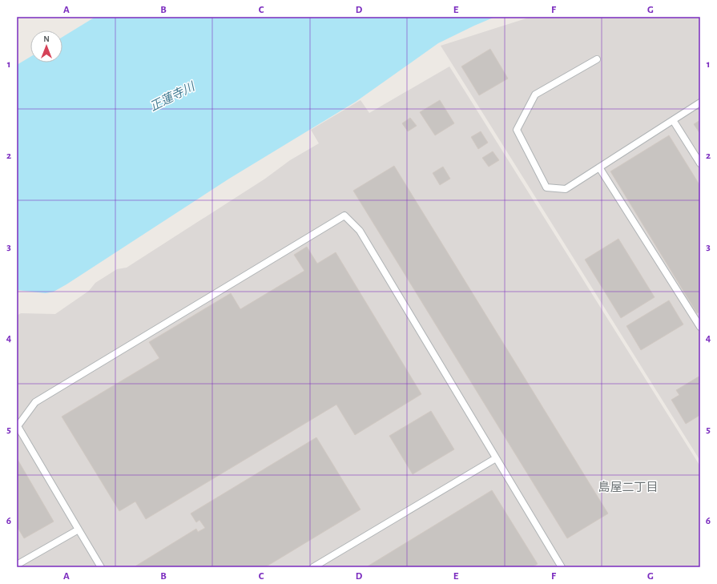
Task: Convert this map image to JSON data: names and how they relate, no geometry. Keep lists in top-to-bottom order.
{
  "districts": ["島屋二丁目"],
  "water": ["正蓮寺川"],
  "north": "top",
  "grid": {
    "columns": [
      "A",
      "B",
      "C",
      "D",
      "E",
      "F",
      "G"
    ],
    "rows": [
      "1",
      "2",
      "3",
      "4",
      "5",
      "6"
    ]
  }
}
